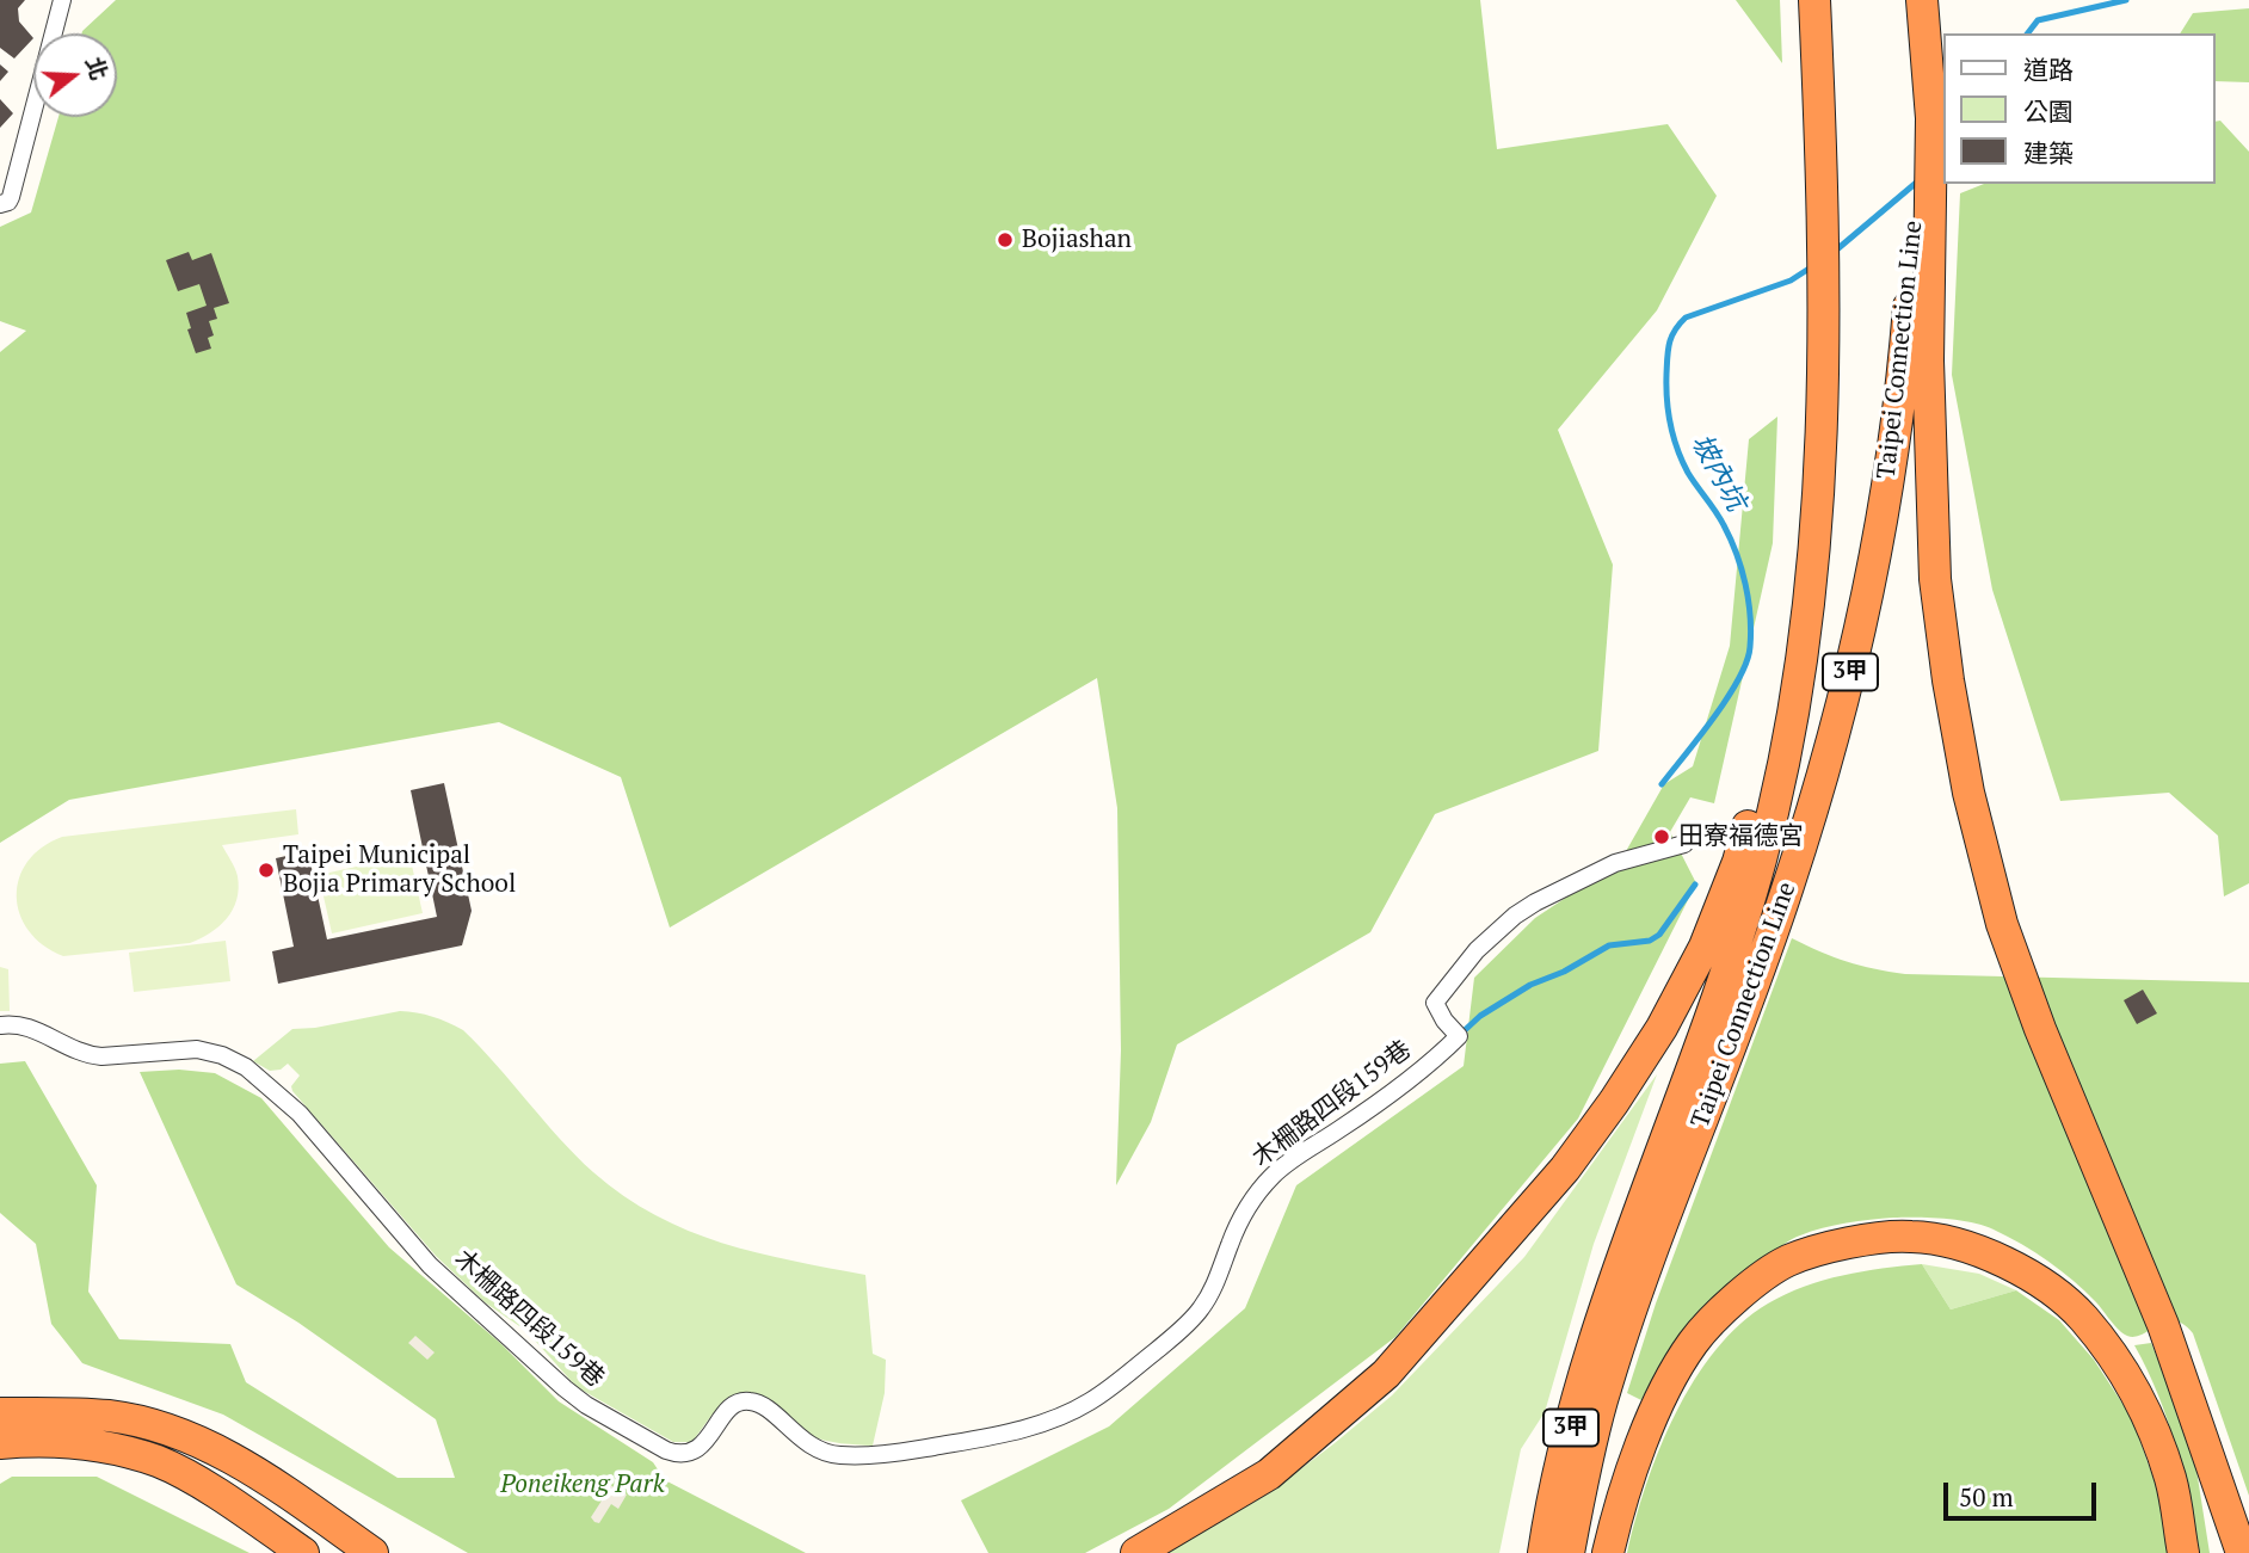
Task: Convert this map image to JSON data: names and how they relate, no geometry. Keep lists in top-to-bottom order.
{
  "streets": {
    "highway": ["Taipei Connection Line", "3甲"],
    "street": ["木柵路四段159巷"]
  },
  "water": ["坡內坑"],
  "parks": ["Poneikeng Park"],
  "places": ["Bojiashan", "田寮福德宮", "Taipei Municipal Bojia Primary School"],
  "legend": ["道路", "公園", "建築"],
  "scale_bar": "50 m",
  "north": "right"
}
